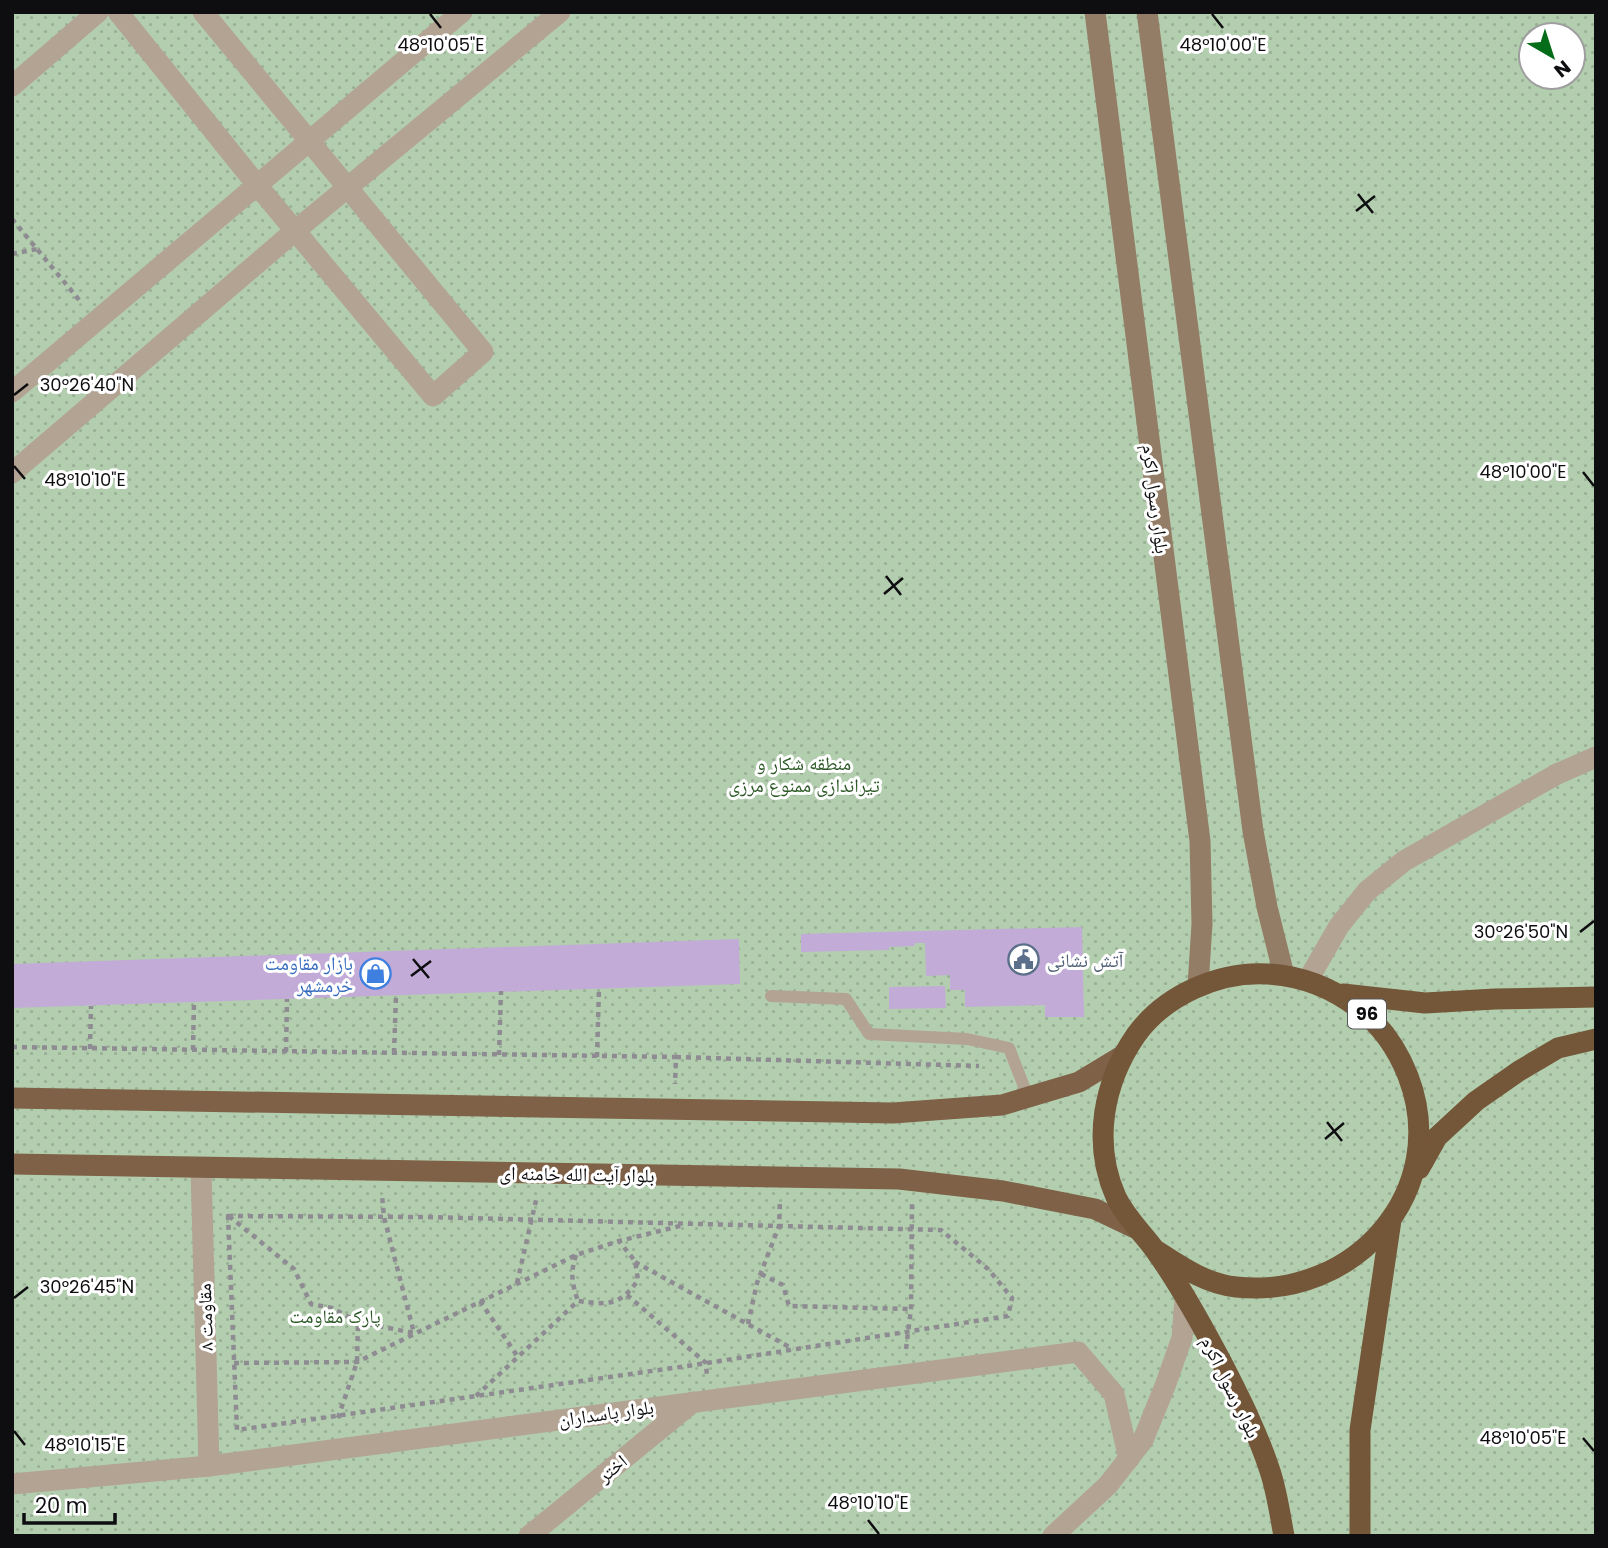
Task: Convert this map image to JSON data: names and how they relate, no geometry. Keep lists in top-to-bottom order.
{
  "streets": {
    "highway": ["بلوار رسول اکرم", "96"],
    "main road": ["بلوار آیت الله خامنه ای"],
    "street": ["مقاومت ۸", "بلوار پاسداران", "اختر"]
  },
  "crossings": [
    ["بلوار رسول اکرم", "96"],
    ["96", "بلوار آیت الله خامنه ای"],
    ["بلوار آیت الله خامنه ای", "مقاومت ۸"],
    ["مقاومت ۸", "بلوار پاسداران"],
    ["بلوار پاسداران", "اختر"]
  ],
  "parks": ["منطقه شکار و تیراندازی ممنوع مرزی", "پارک مقاومت"],
  "places": {
    "public building": ["آتش نشانی"],
    "shop": ["بازار مقاومت خرمشهر"]
  },
  "scale_bar": "20 m",
  "north": "bottom right",
  "coordinates": [
    "48°10'05\"E",
    "48°10'00\"E",
    "30°26'40\"N",
    "48°10'10\"E",
    "30°26'50\"N",
    "30°26'45\"N",
    "48°10'15\"E"
  ]
}
